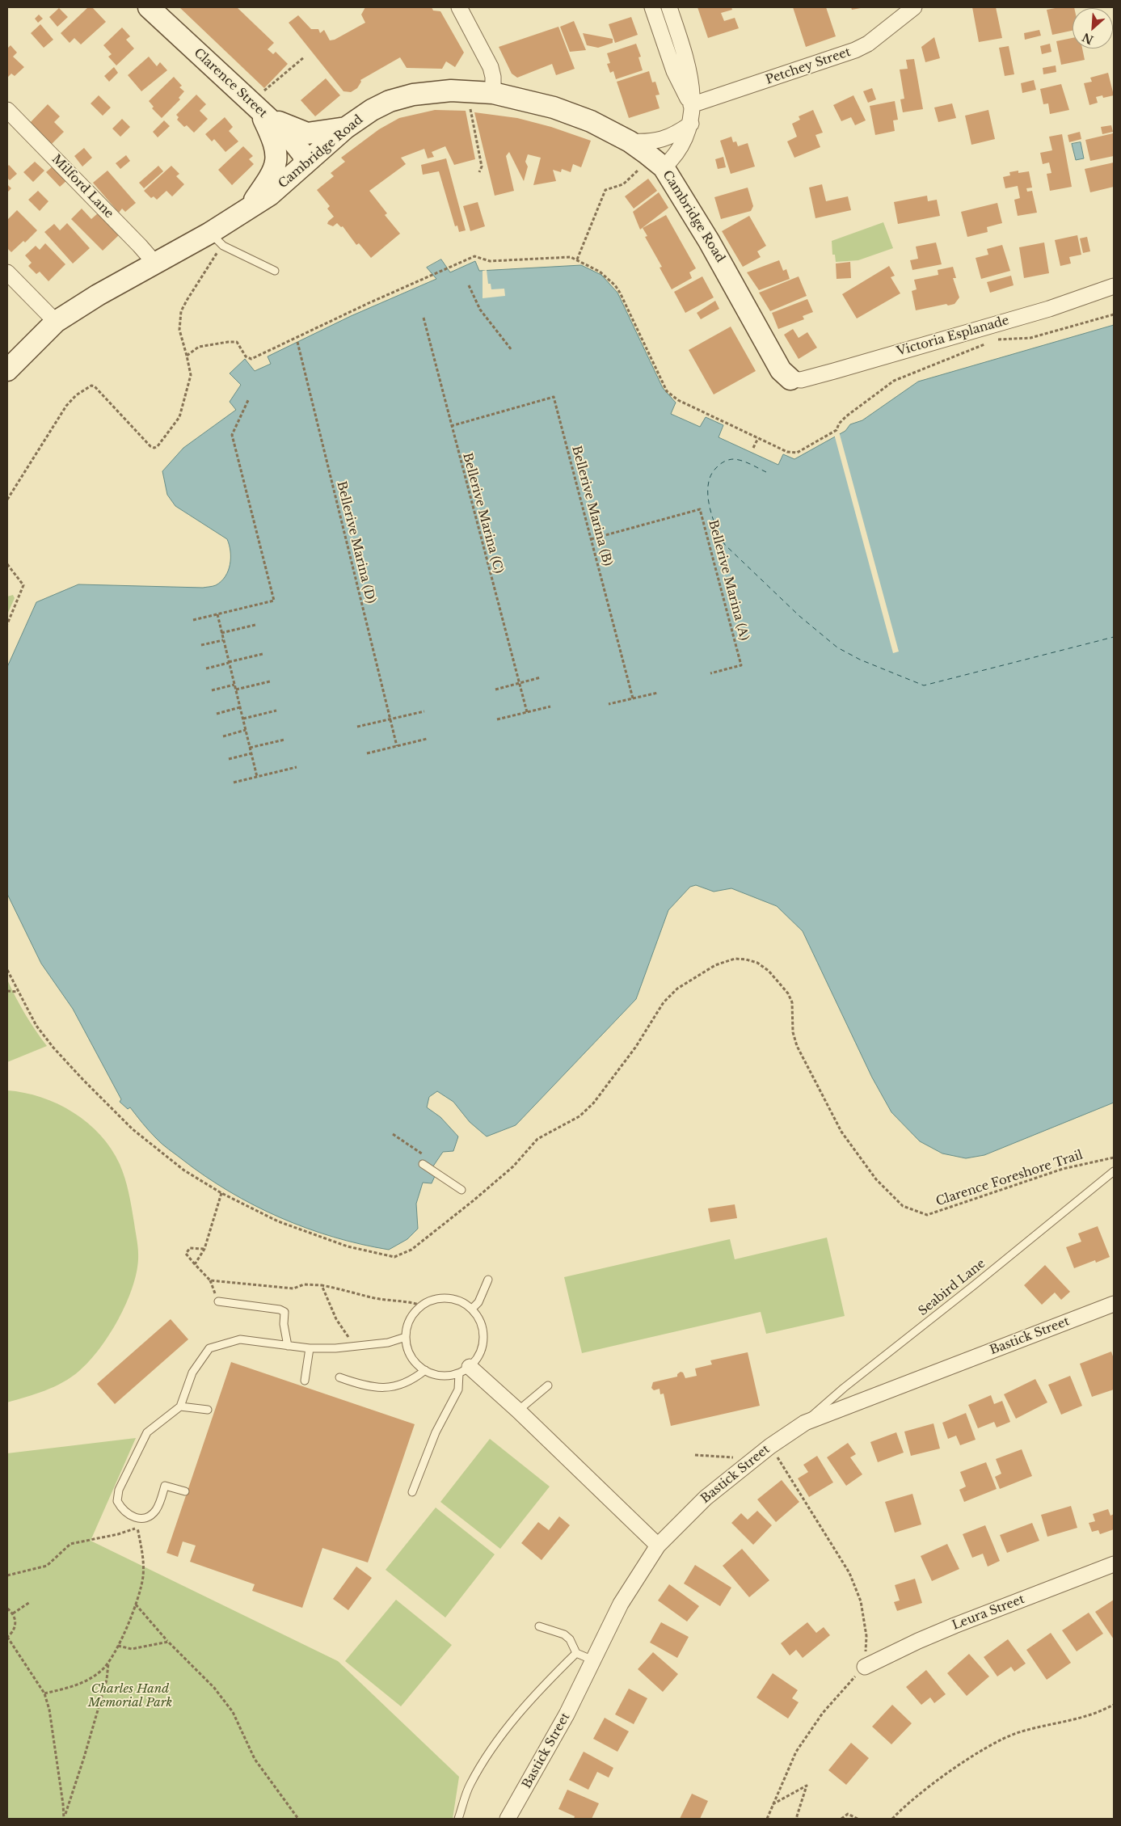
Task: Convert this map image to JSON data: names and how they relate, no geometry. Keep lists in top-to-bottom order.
{
  "streets": {
    "street": [
      "Petchey Street",
      "Clarence Street",
      "Cambridge Road",
      "Milford Lane",
      "Victoria Esplanade",
      "Bastick Street",
      "Leura Street"
    ],
    "lane": ["Seabird Lane"],
    "path": [
      "Bellerive Marina (B)",
      "Bellerive Marina (C)",
      "Bellerive Marina (D)",
      "Bellerive Marina (A)",
      "Clarence Foreshore Trail"
    ]
  },
  "crossings": [
    ["Clarence Street", "Cambridge Road"],
    ["Cambridge Road", "Milford Lane"],
    ["Cambridge Road", "Victoria Esplanade"],
    ["Bellerive Marina (B)", "Bellerive Marina (C)"],
    ["Bellerive Marina (B)", "Bellerive Marina (A)"],
    ["Seabird Lane", "Bastick Street"]
  ],
  "parks": ["Charles Hand Memorial Park"],
  "north": "bottom left"
}
